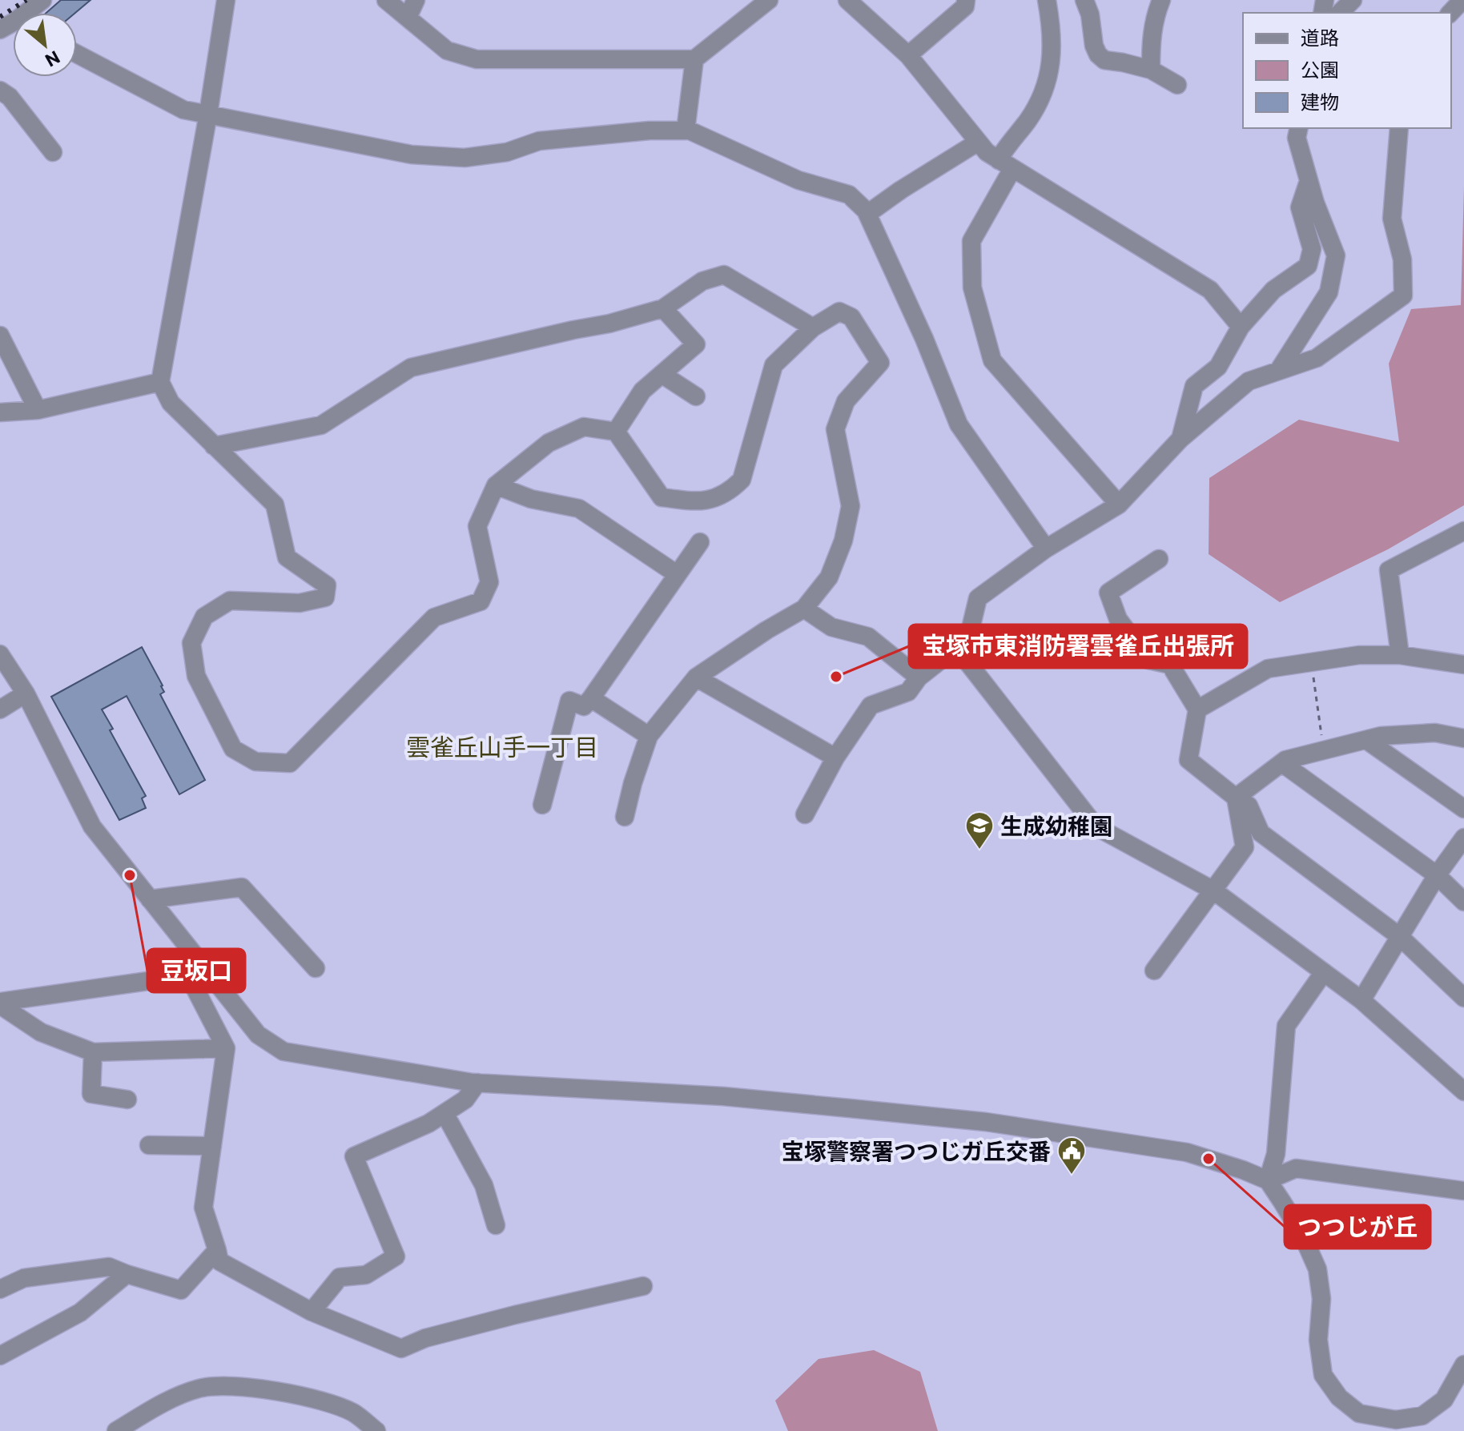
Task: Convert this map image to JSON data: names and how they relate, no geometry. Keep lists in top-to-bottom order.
{
  "districts": ["雲雀丘山手一丁目"],
  "places": {
    "other": ["宝塚市東消防署雲雀丘出張所", "豆坂口", "つつじが丘"],
    "school or university": ["生成幼稚園"],
    "public building": ["宝塚警察署つつじガ丘交番"]
  },
  "legend": ["道路", "公園", "建物"],
  "north": "bottom right"
}
